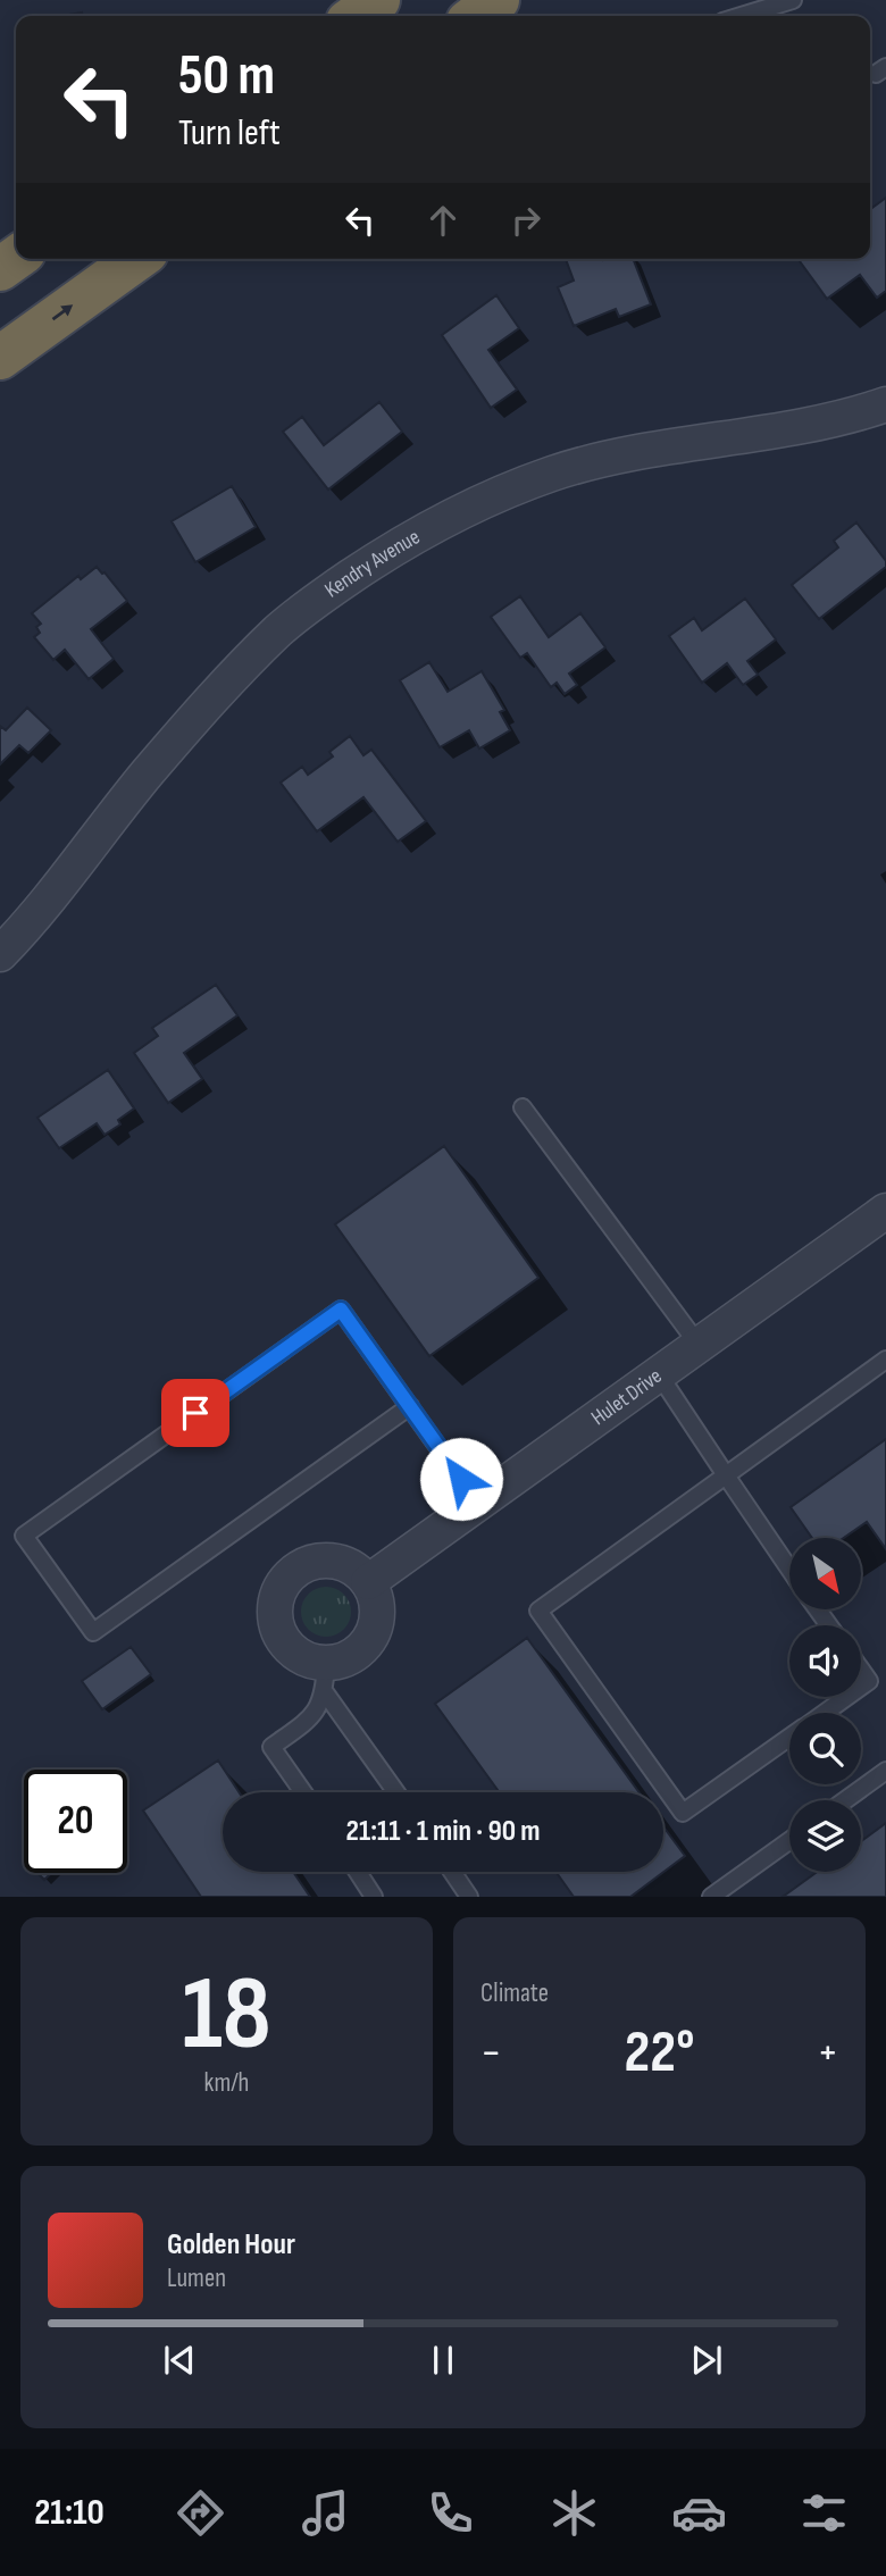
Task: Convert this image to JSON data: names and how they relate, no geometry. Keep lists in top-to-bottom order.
{
  "streets": {
    "street": ["Kendry Avenue", "Hulet Drive"]
  },
  "north": "bottom right",
  "page": {
    "turn": ["50 m", "Turn left"],
    "limit": "20",
    "trip": "21:11 · 1 min · 90 m",
    "tile": [
      ["18", "km/h"],
      "Climate"
    ],
    "heat": ["−", "22°", "+"],
    "song": ["Golden Hour", "Lumen"],
    "tabs": "21:10"
  }
}
